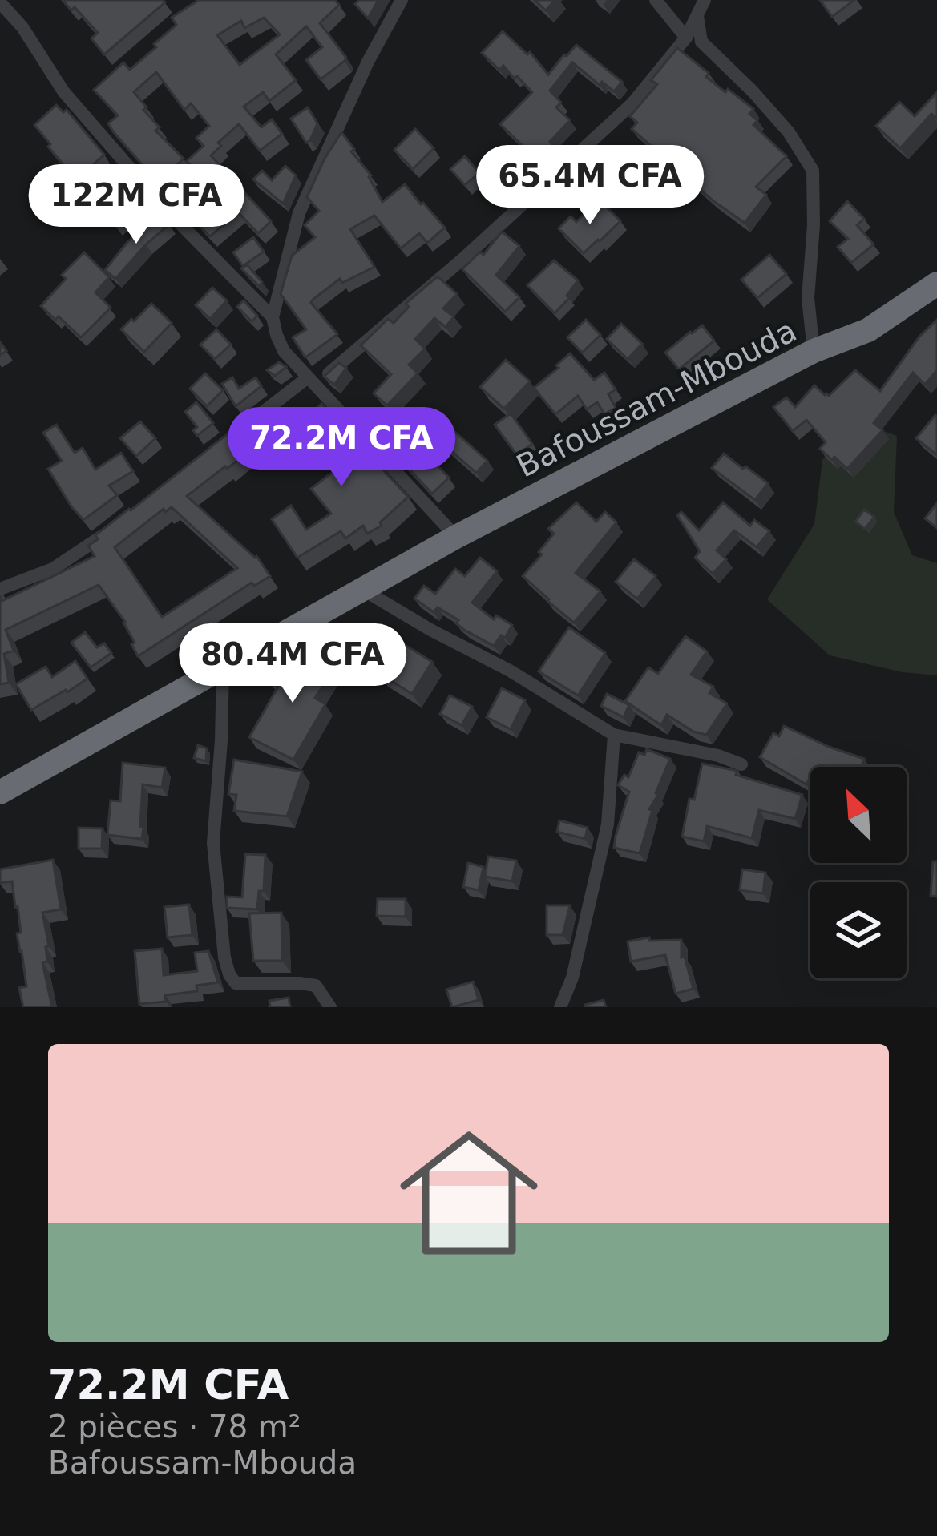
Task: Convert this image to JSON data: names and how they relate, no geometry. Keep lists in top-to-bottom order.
{
  "streets": {
    "highway": ["Bafoussam-Mbouda"]
  },
  "north": "top left",
  "page": {
    "price": [
      "65.4M CFA",
      "122M CFA",
      "72.2M CFA",
      "80.4M CFA"
    ],
    "list": [
      {
        "name": "72.2M CFA",
        "note": "2 pièces · 78 m² · Bafoussam-Mbouda"
      }
    ]
  }
}
